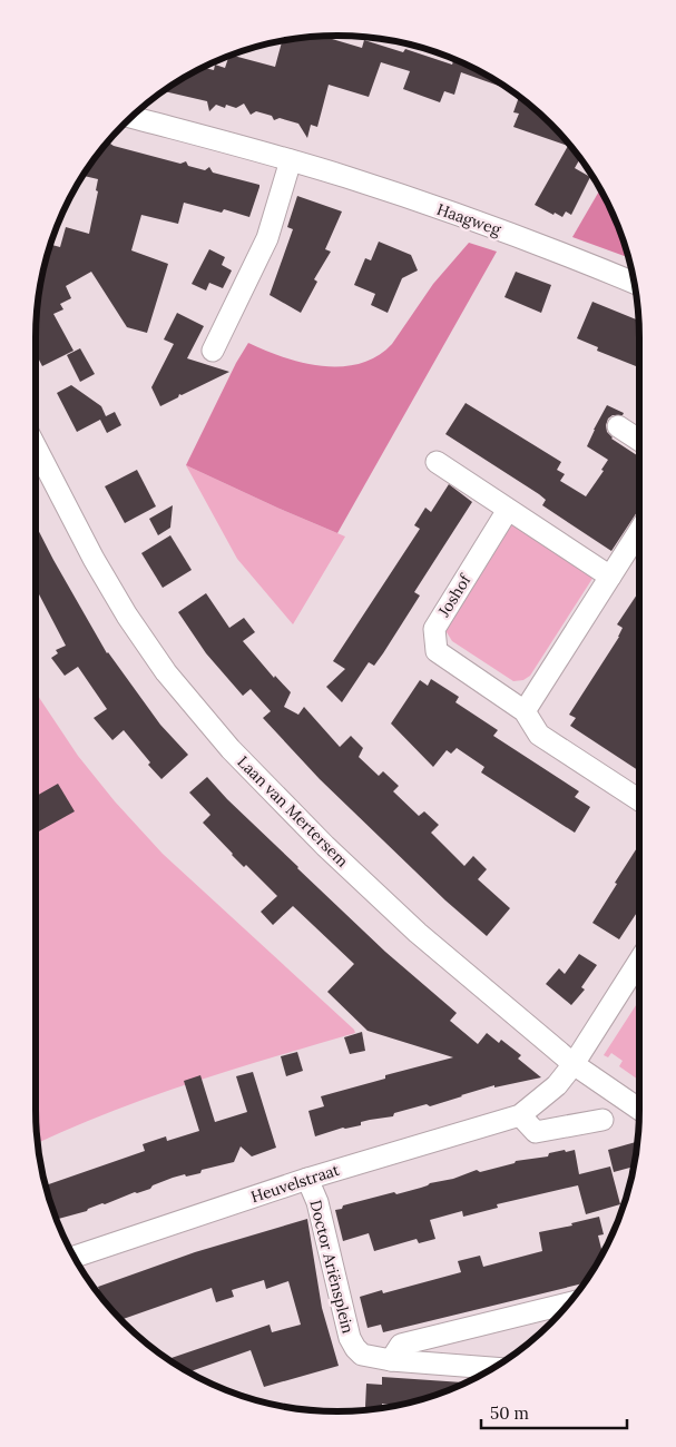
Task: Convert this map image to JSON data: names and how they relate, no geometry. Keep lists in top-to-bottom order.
{
  "streets": {
    "street": [
      "Haagweg",
      "Joshof",
      "Laan van Mertersem",
      "Heuvelstraat",
      "Doctor Ariënsplein"
    ]
  },
  "crossings": [
    ["Laan van Mertersem", "Heuvelstraat"],
    ["Heuvelstraat", "Doctor Ariënsplein"]
  ],
  "scale_bar": "50 m"
}
